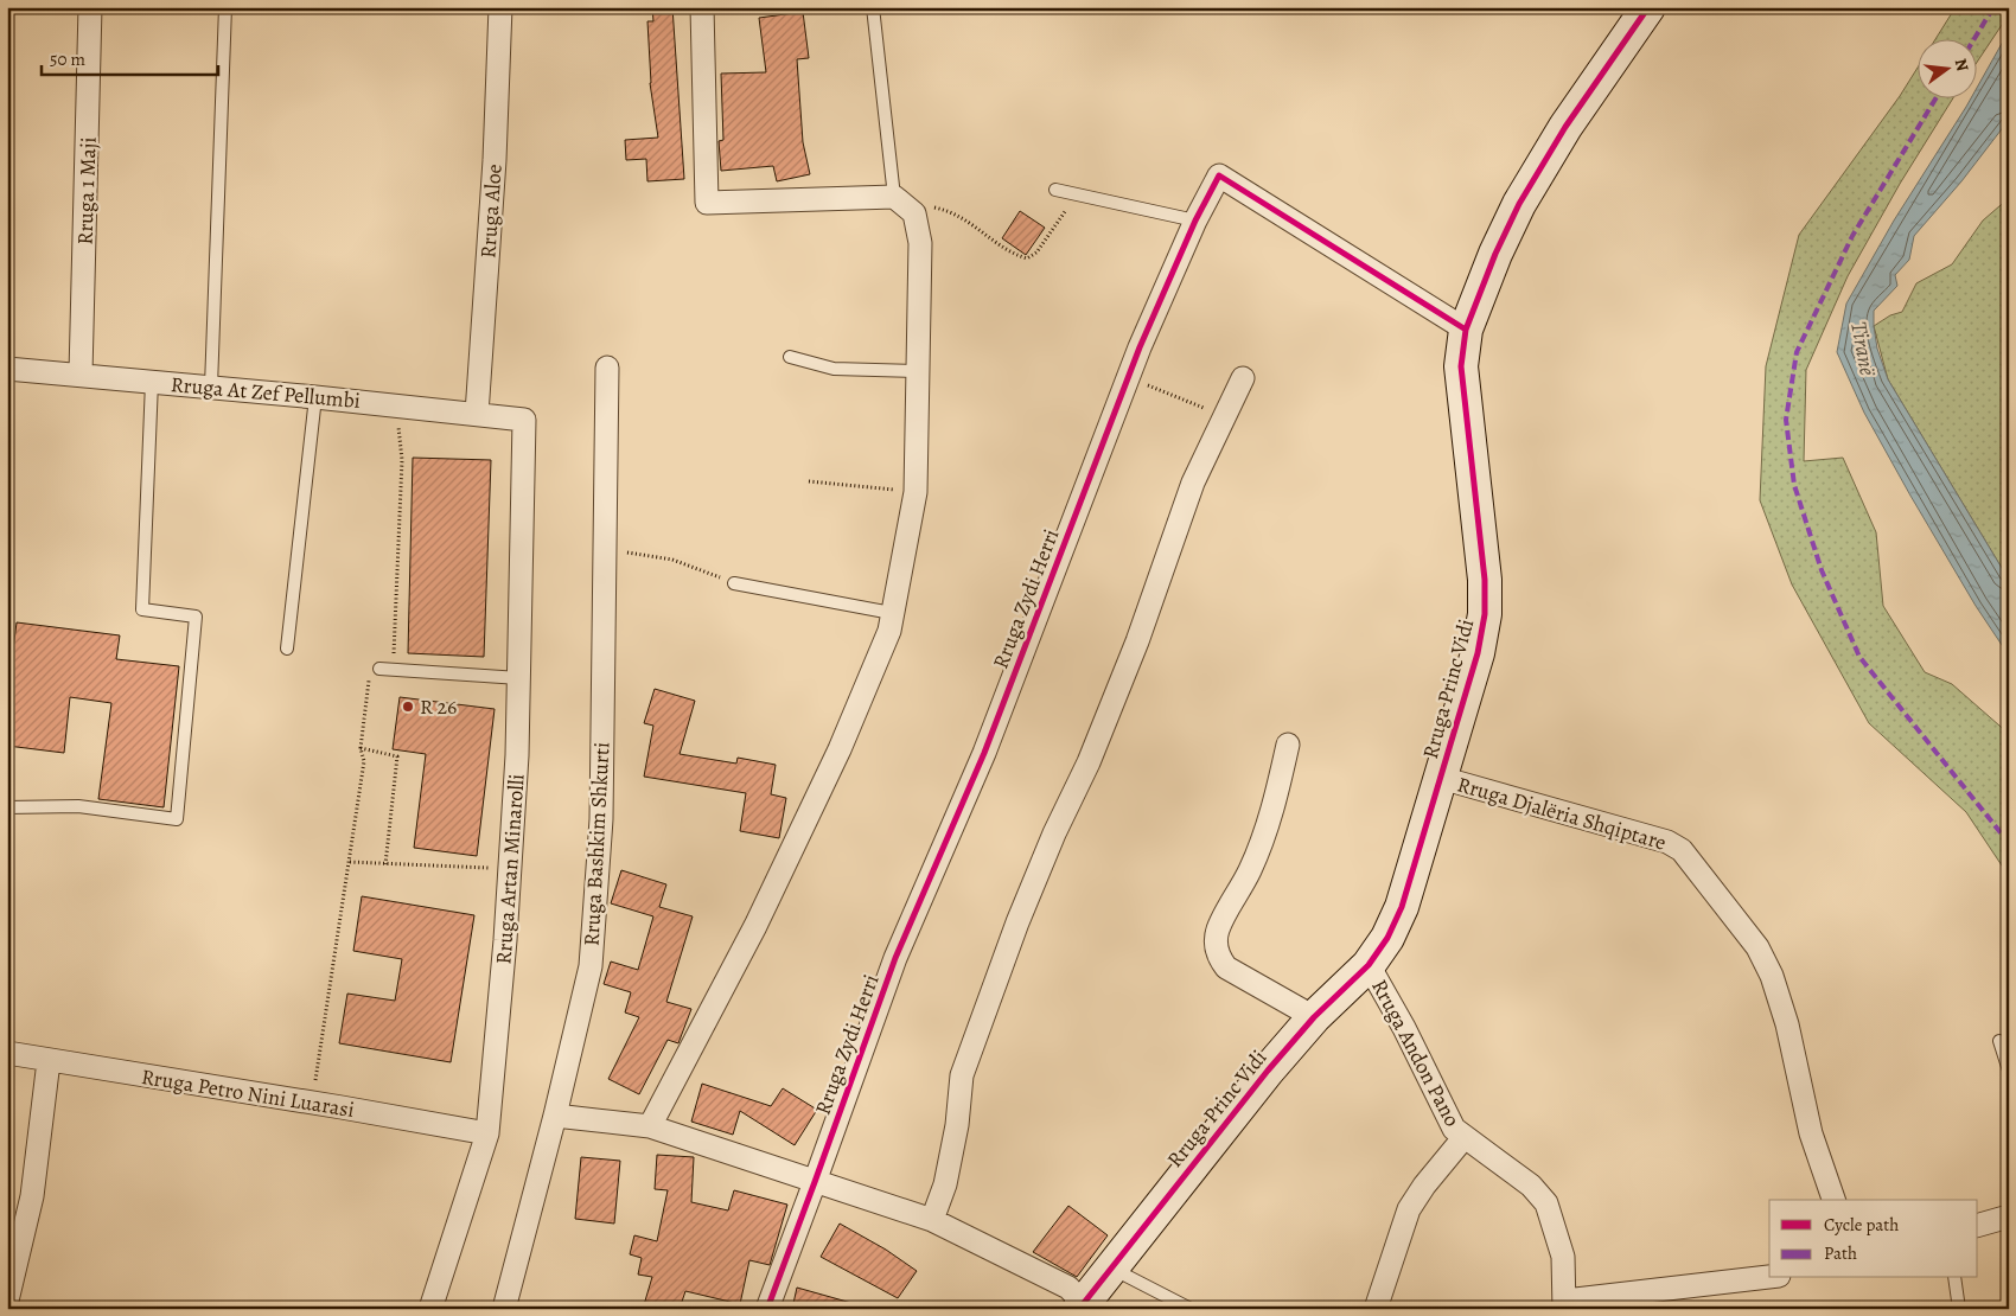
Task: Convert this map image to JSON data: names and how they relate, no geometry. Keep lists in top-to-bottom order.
{
  "streets": {
    "street": [
      "Rruga 1 Maji",
      "Rruga Aloe",
      "Rruga At Zef Pellumbi",
      "Rruga Zydi Herri",
      "Rruga Princ Vidi",
      "Rruga Djalëria Shqiptare",
      "Rruga Bashkim Shkurti",
      "Rruga Artan Minarolli",
      "Rruga Andon Pano",
      "Rruga Petro Nini Luarasi"
    ]
  },
  "crossings": [
    ["Rruga 1 Maji", "Rruga At Zef Pellumbi"],
    ["Rruga Aloe", "Rruga At Zef Pellumbi"],
    ["Rruga At Zef Pellumbi", "Rruga Artan Minarolli"],
    ["Rruga Zydi Herri", "Rruga Princ Vidi"],
    ["Rruga Princ Vidi", "Rruga Djalëria Shqiptare"],
    ["Rruga Princ Vidi", "Rruga Andon Pano"],
    ["Rruga Artan Minarolli", "Rruga Petro Nini Luarasi"]
  ],
  "water": ["Tiranë"],
  "places": ["R 26"],
  "legend": ["Cycle path", "Path"],
  "scale_bar": "50 m",
  "north": "right"
}
